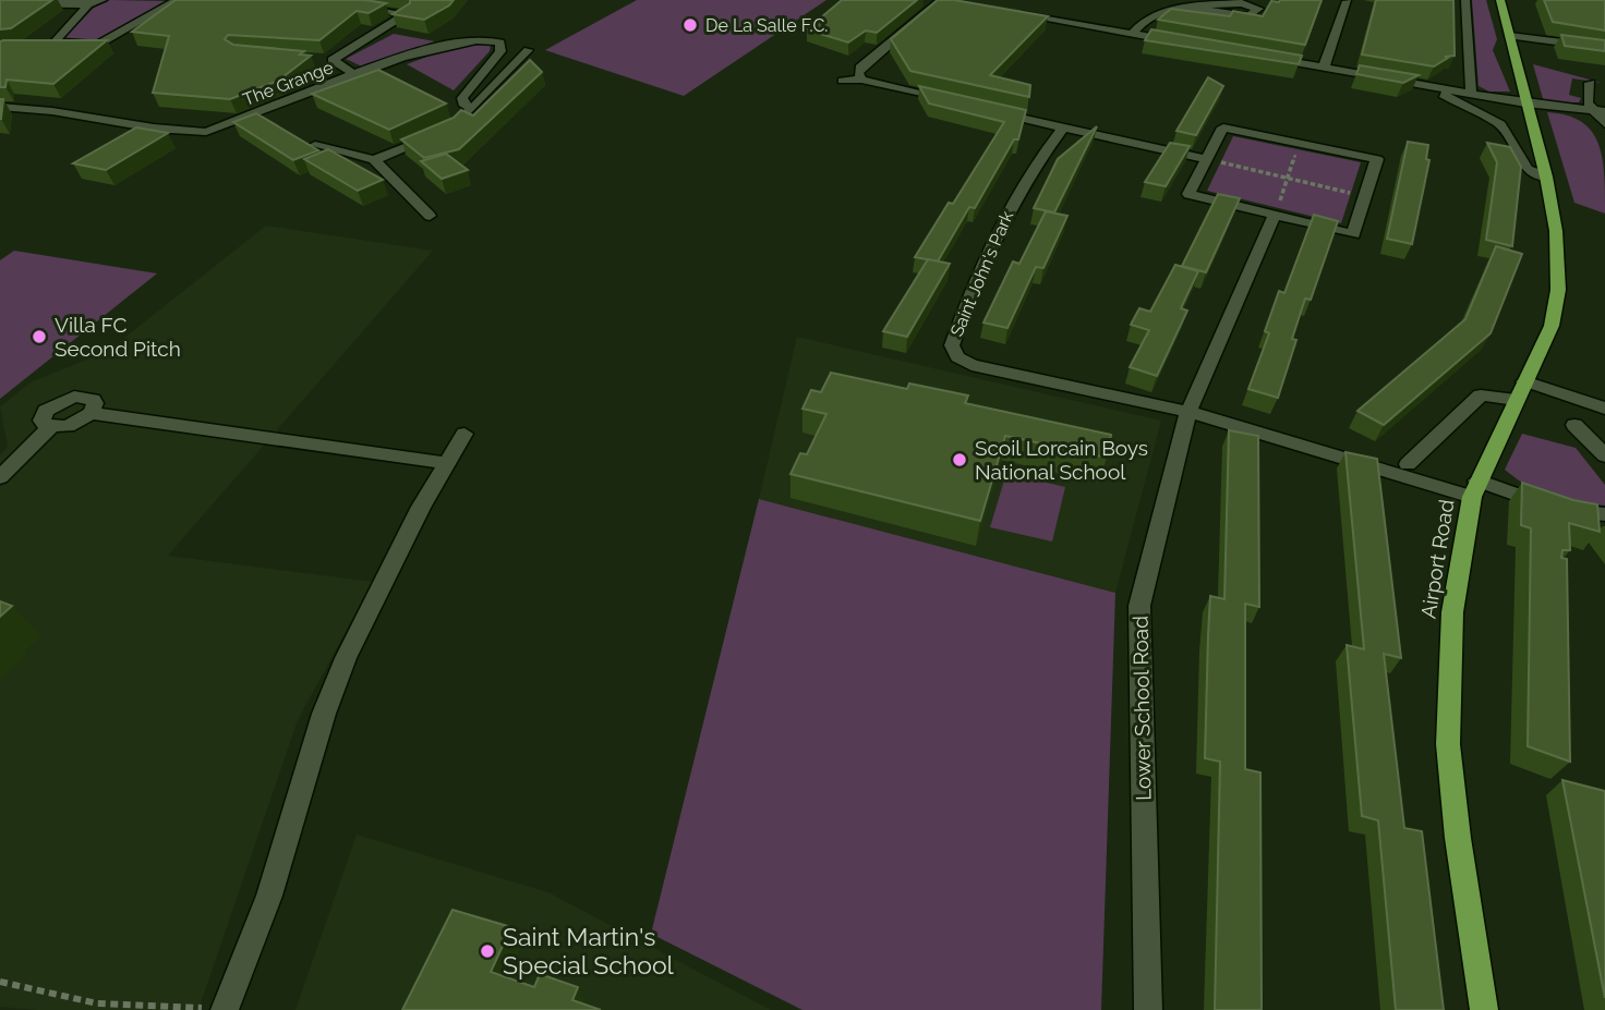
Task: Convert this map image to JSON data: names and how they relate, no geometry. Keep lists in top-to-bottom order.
{
  "streets": {
    "main road": ["Airport Road"],
    "street": ["The Grange", "Saint John's Park", "Lower School Road"]
  },
  "crossings": [
    ["Saint John's Park", "Lower School Road"]
  ],
  "places": [
    "De La Salle F.C.",
    "Villa FC Second Pitch",
    "Scoil Lorcain Boys National School",
    "Saint Martin's Special School"
  ]
}
